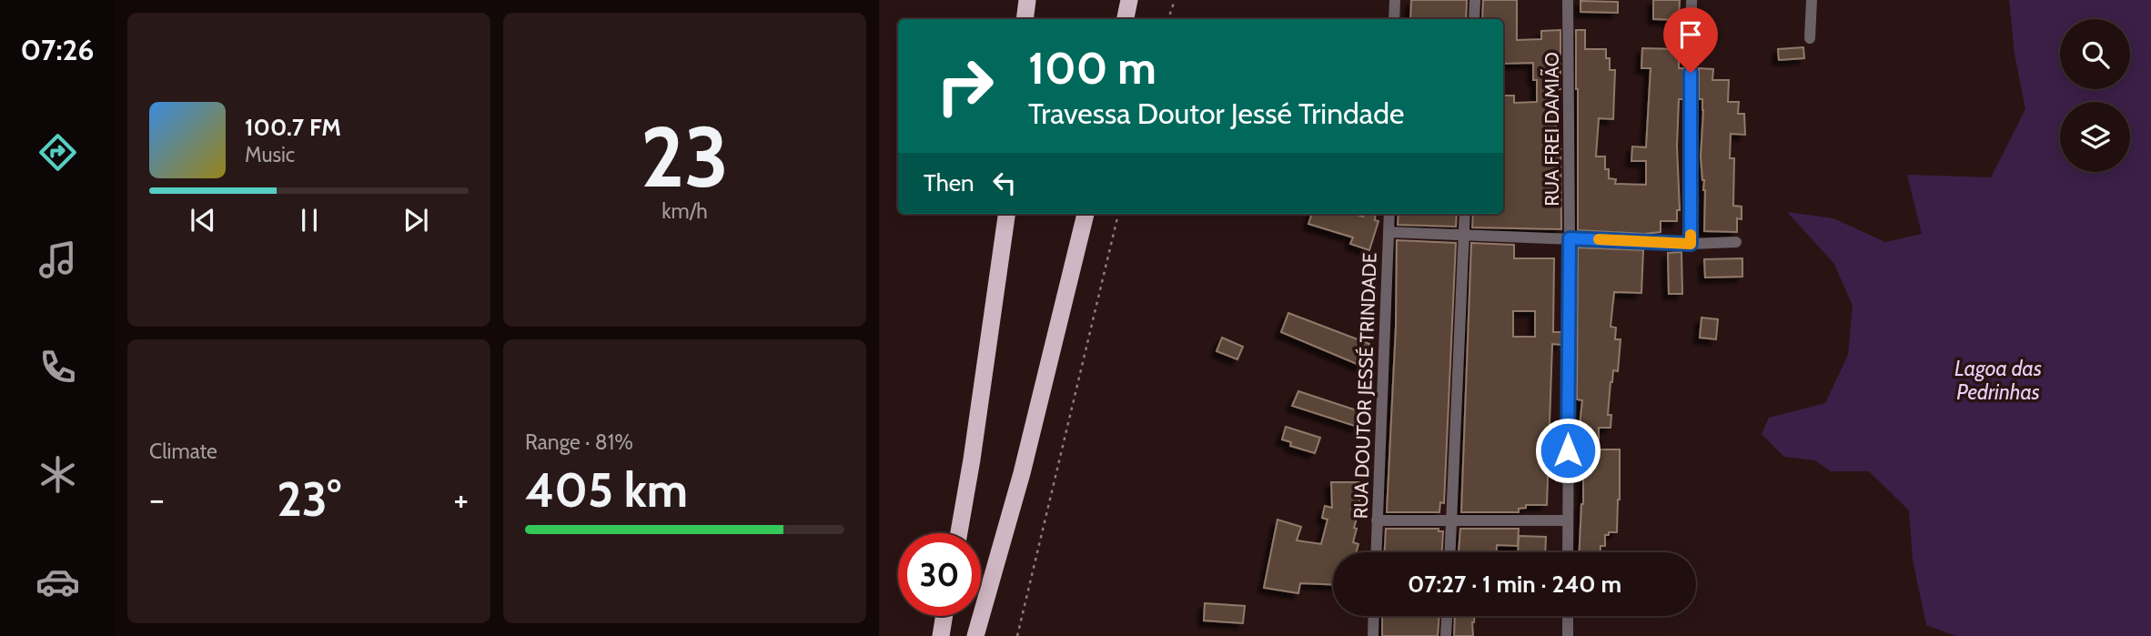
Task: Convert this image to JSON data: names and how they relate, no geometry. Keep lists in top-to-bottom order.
{
  "streets": {
    "street": ["RUA FREI DAMIÃO", "RUA DOUTOR JESSÉ TRINDADE"]
  },
  "water": ["Lagoa das Pedrinhas"],
  "page": {
    "tabs": "07:26",
    "tile": [
      ["23", "km/h"],
      "Climate",
      ["Range · 81%", "405 km"]
    ],
    "turn": ["100 m", "Travessa Doutor Jessé Trindade"],
    "song": ["100.7 FM", "Music"],
    "then": "Then",
    "heat": ["−", "23°", "+"],
    "limit": "30",
    "trip": "07:27 · 1 min · 240 m"
  }
}
